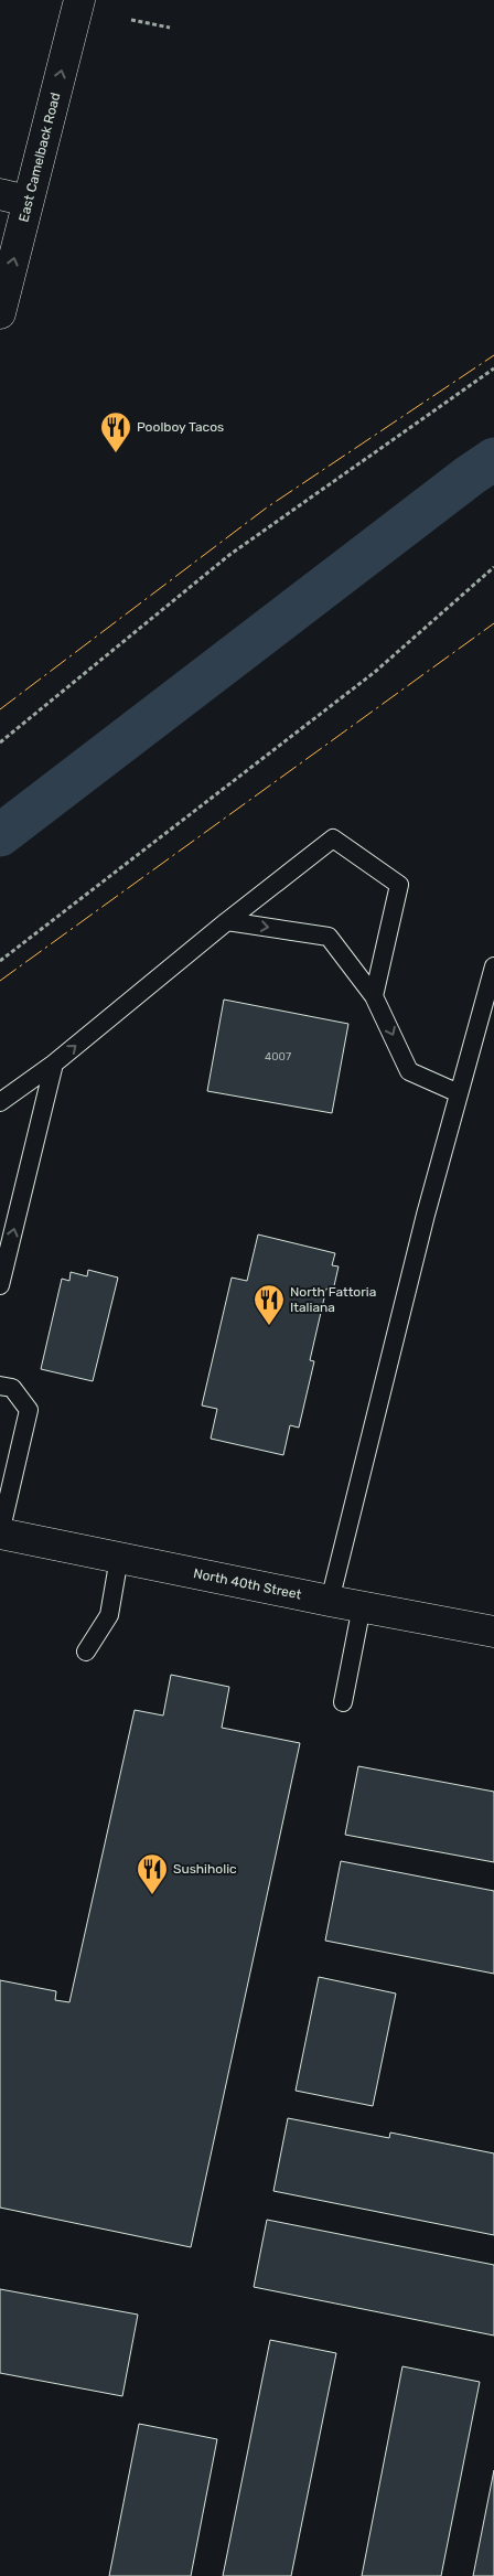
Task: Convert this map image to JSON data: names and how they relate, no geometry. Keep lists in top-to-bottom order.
{
  "streets": {
    "main road": ["East Camelback Road", "North 40th Street"]
  },
  "one_way": ["East Camelback Road"],
  "places": {
    "restaurant": ["Poolboy Tacos", "North Fattoria Italiana", "Sushiholic"]
  },
  "house_numbers": ["4007"]
}
